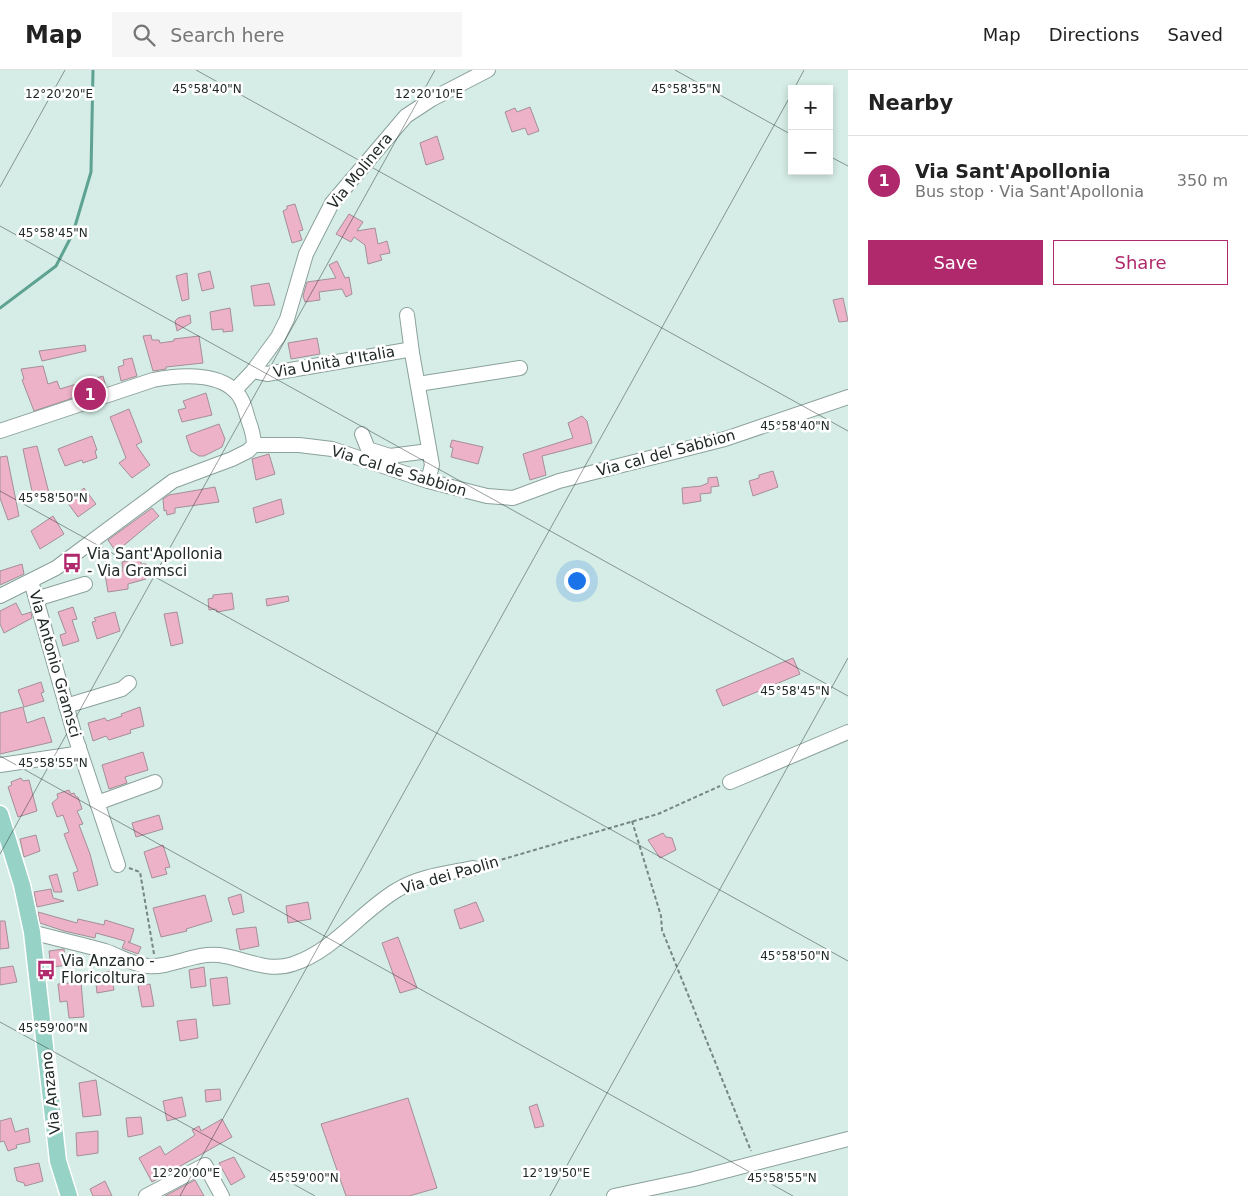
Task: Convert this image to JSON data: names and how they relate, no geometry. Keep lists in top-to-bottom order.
{
  "streets": {
    "main road": ["Via Anzano"],
    "street": [
      "Via Molinera",
      "Via Unità d'Italia",
      "Via cal del Sabbion",
      "Via Cal de Sabbion",
      "Via Antonio Gramsci",
      "Via dei Paolin"
    ]
  },
  "crossings": [
    ["Via Molinera", "Via Unità d'Italia"],
    ["Via Unità d'Italia", "Via Cal de Sabbion"],
    ["Via cal del Sabbion", "Via Cal de Sabbion"],
    ["Via dei Paolin", "Via Anzano"]
  ],
  "places": {
    "bus stop": ["Via Sant'Apollonia - Via Gramsci", "Via Anzano - Floricoltura"]
  },
  "page": {
    "header": "Map",
    "search": "Search here",
    "nav": ["Map", "Directions", "Saved"],
    "heading": "Nearby",
    "map_buttons": ["+", "−"],
    "list": [
      {
        "mark": "1",
        "name": "Via Sant'Apollonia",
        "note": "Bus stop · Via Sant'Apollonia",
        "value": "350 m"
      }
    ],
    "buttons": ["Save", "Share"],
    "pins": "1"
  },
  "coordinates": [
    "45°58'35\"N",
    "45°58'40\"N",
    "12°20'20\"E",
    "12°20'10\"E",
    "45°58'45\"N",
    "45°58'50\"N",
    "45°58'55\"N",
    "45°59'00\"N",
    "12°20'00\"E",
    "12°19'50\"E"
  ]
}
